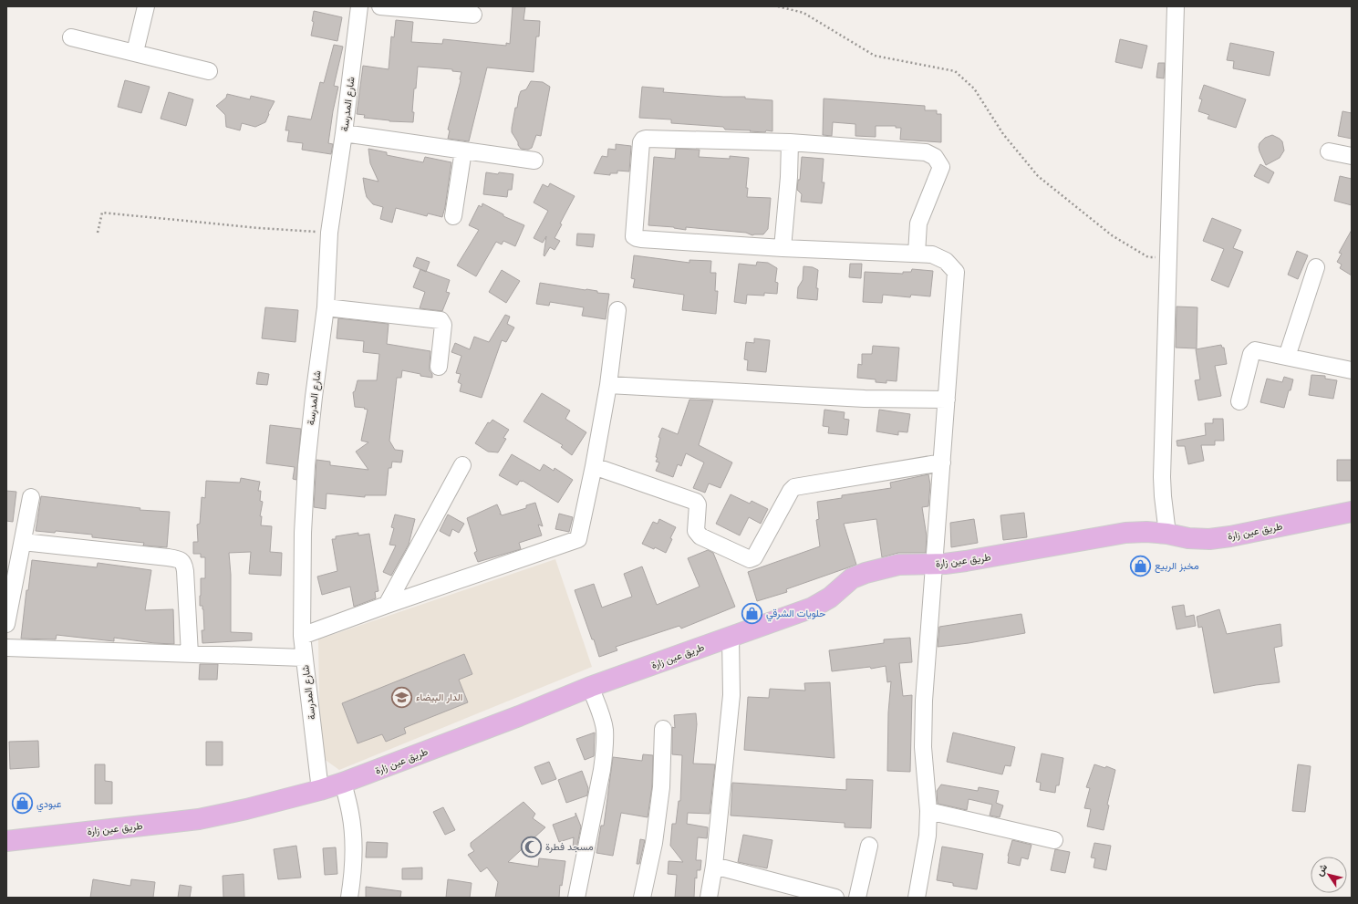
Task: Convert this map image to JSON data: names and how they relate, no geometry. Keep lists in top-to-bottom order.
{
  "streets": {
    "main road": ["طريق عين زارة"],
    "street": ["شارع المدرسة"]
  },
  "crossings": [
    ["شارع المدرسة", "طريق عين زارة"]
  ],
  "places": {
    "shop": ["مخبز الربيع", "حلويات الشرقي", "عبودي"],
    "school or university": ["الدار البيضاء"],
    "mosque": ["مسجد فطرة"]
  },
  "north": "top left"
}
